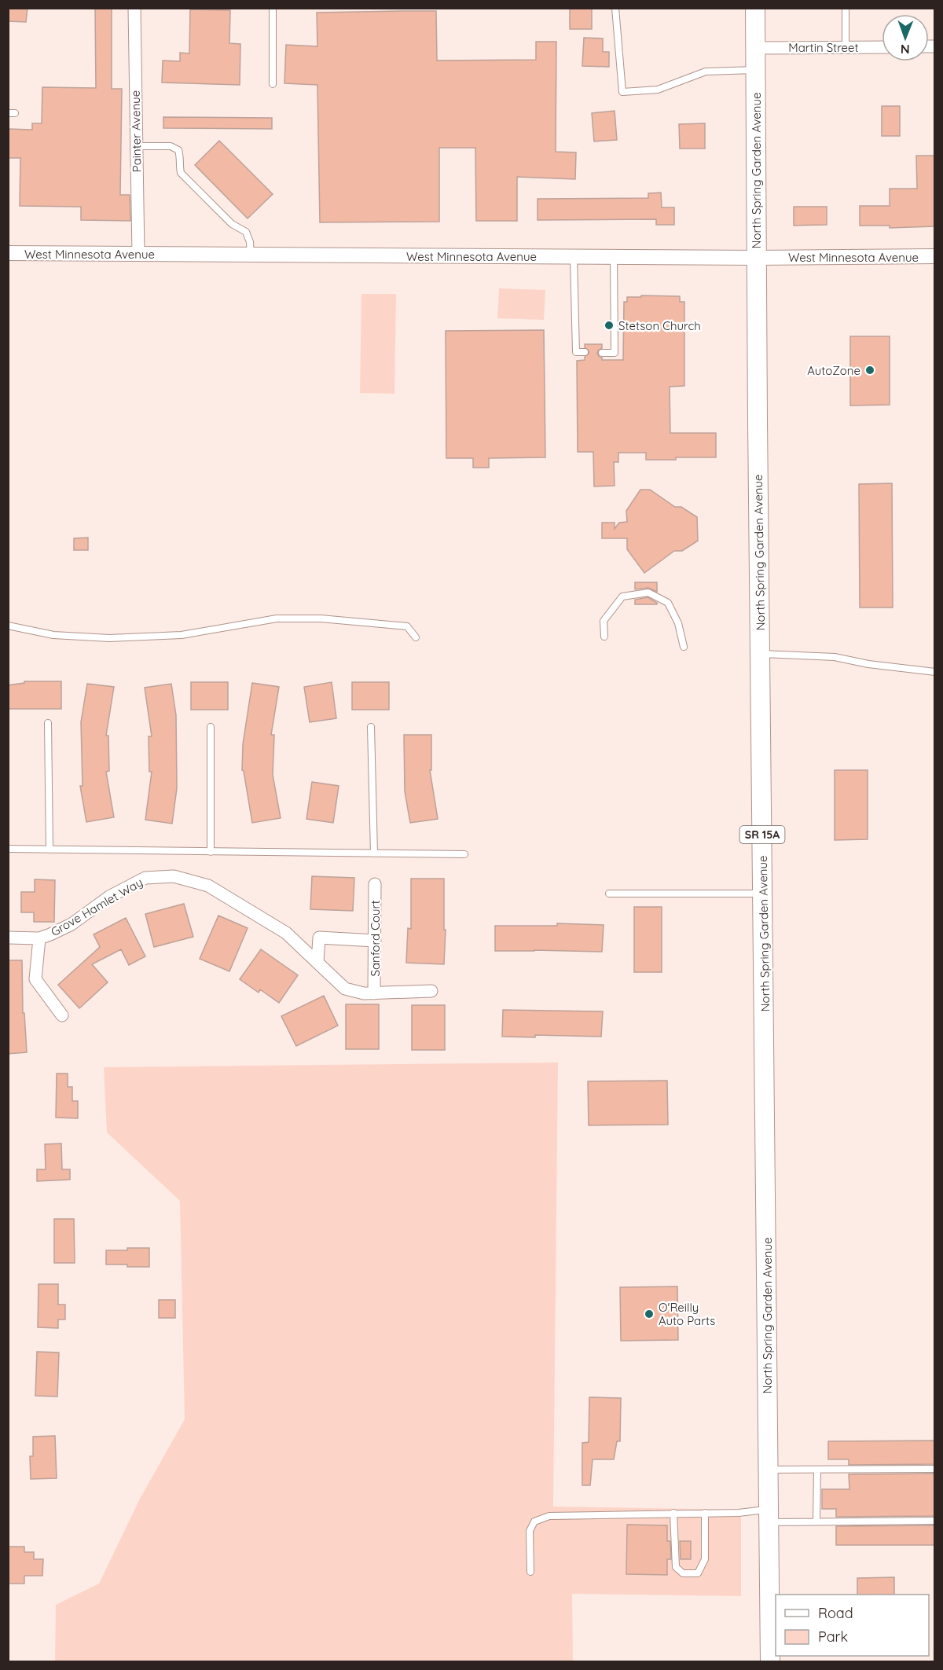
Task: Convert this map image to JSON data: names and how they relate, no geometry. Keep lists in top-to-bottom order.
{
  "streets": {
    "highway": ["North Spring Garden Avenue", "SR 15A"],
    "street": [
      "Martin Street",
      "Painter Avenue",
      "West Minnesota Avenue",
      "Grove Hamlet Way",
      "Sanford Court"
    ]
  },
  "crossings": [
    ["Martin Street", "North Spring Garden Avenue"],
    ["Painter Avenue", "West Minnesota Avenue"],
    ["North Spring Garden Avenue", "West Minnesota Avenue"],
    ["Grove Hamlet Way", "Sanford Court"]
  ],
  "places": ["Stetson Church", "AutoZone", "O'Reilly Auto Parts"],
  "legend": ["Road", "Park"],
  "north": "bottom"
}
